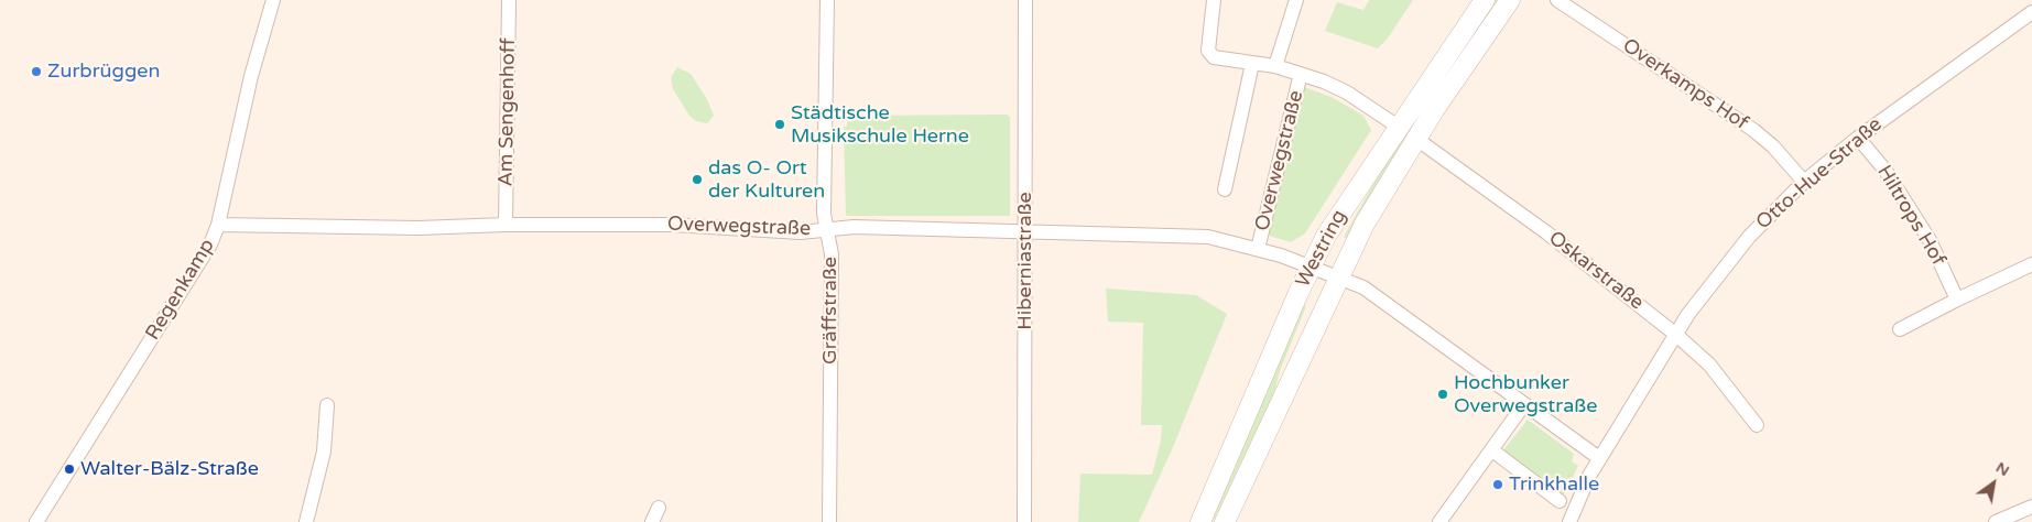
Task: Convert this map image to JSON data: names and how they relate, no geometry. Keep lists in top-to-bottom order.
{
  "streets": {
    "main road": ["Westring"],
    "street": [
      "Overkamps Hof",
      "Am Sengenhoff",
      "Overwegstraße",
      "Otto-Hue-Straße",
      "Hiltrops Hof",
      "Hiberniastraße",
      "Oskarstraße",
      "Regenkamp",
      "Gräffstraße"
    ]
  },
  "crossings": [
    ["Overkamps Hof", "Otto-Hue-Straße"],
    ["Am Sengenhoff", "Overwegstraße"],
    ["Overwegstraße", "Otto-Hue-Straße"],
    ["Overwegstraße", "Westring"],
    ["Overwegstraße", "Hiberniastraße"],
    ["Overwegstraße", "Regenkamp"],
    ["Overwegstraße", "Gräffstraße"],
    ["Otto-Hue-Straße", "Hiltrops Hof"],
    ["Otto-Hue-Straße", "Oskarstraße"],
    ["Westring", "Oskarstraße"]
  ],
  "places": [
    "Zurbrüggen",
    "Städtische Musikschule Herne",
    "das O- Ort der Kulturen",
    "Hochbunker Overwegstraße",
    "Walter-Bälz-Straße",
    "Trinkhalle"
  ],
  "north": "top right"
}
